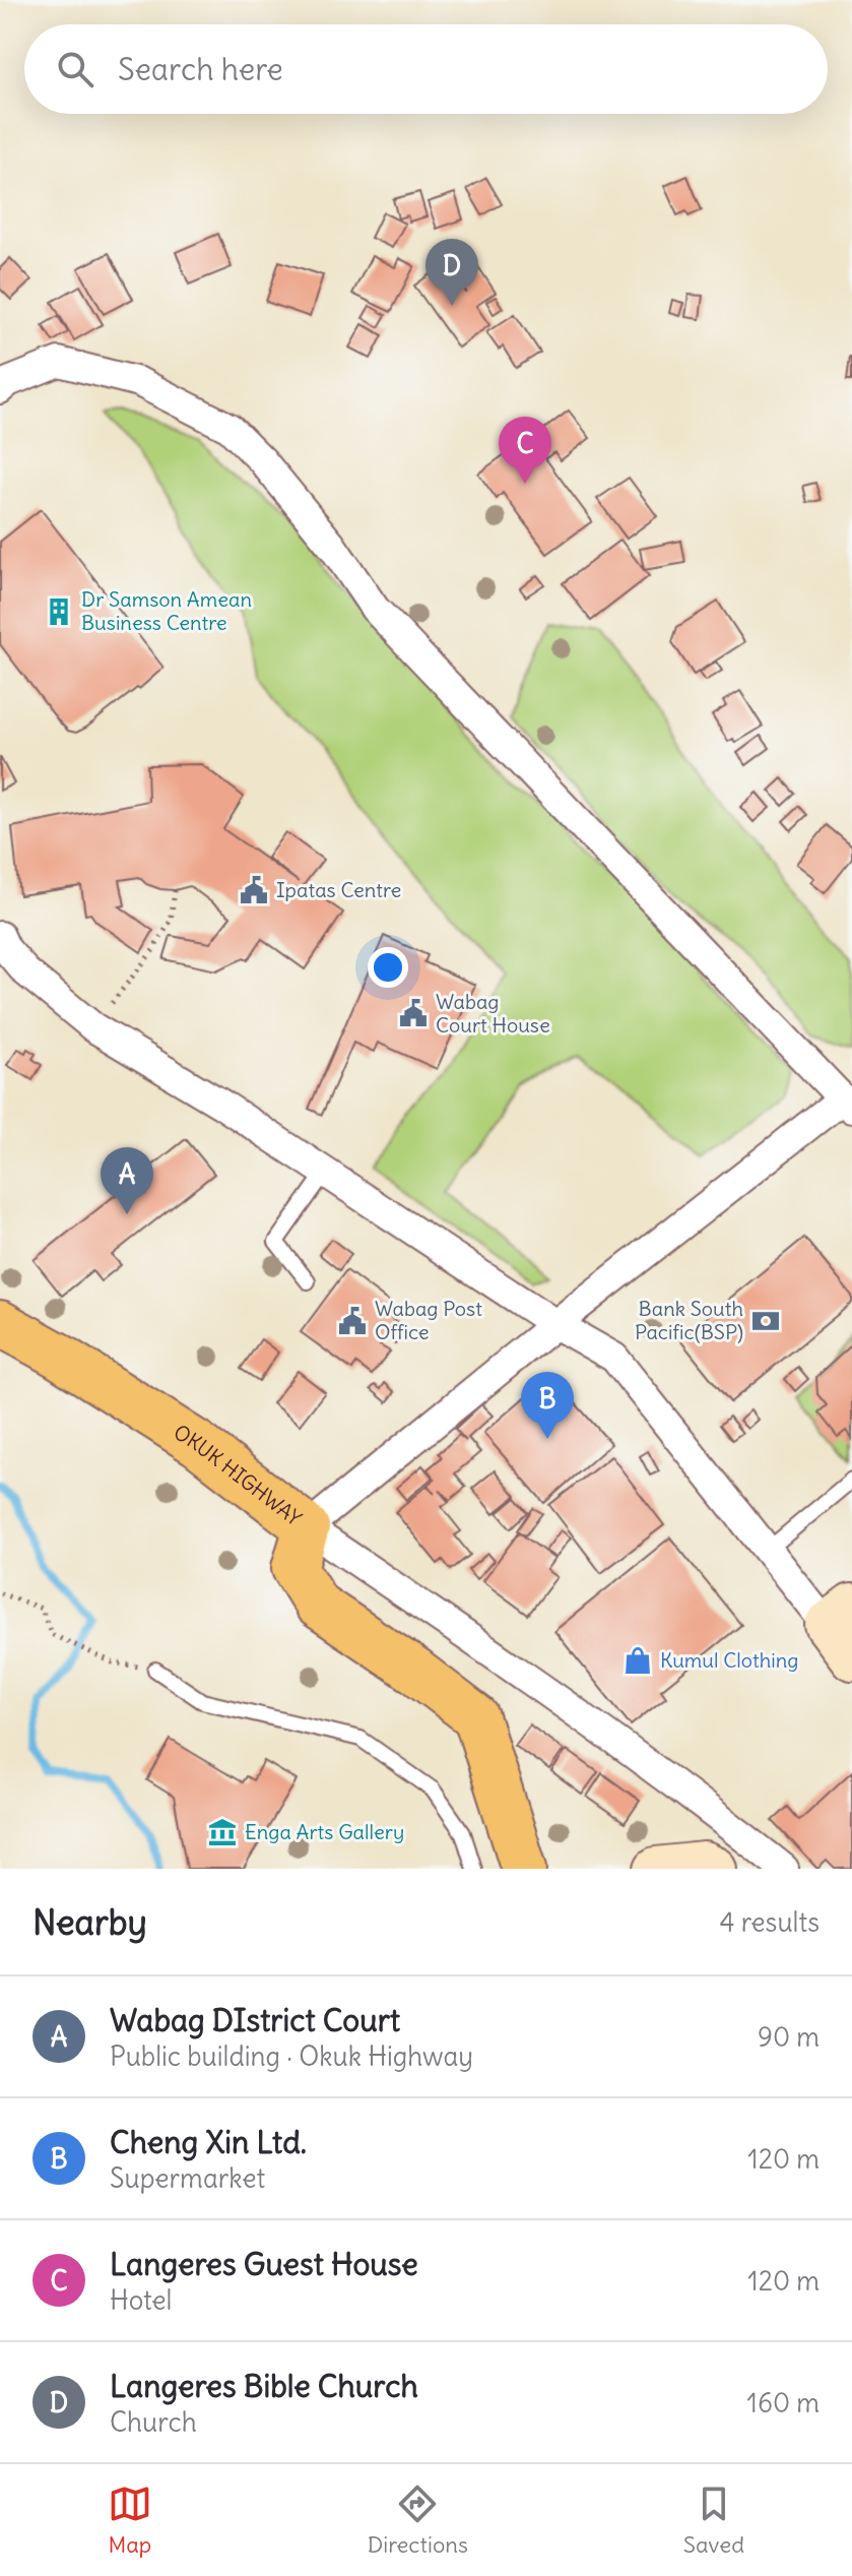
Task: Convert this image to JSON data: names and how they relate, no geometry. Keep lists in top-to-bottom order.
{
  "streets": {
    "main road": ["OKUK HIGHWAY"]
  },
  "places": {
    "building": ["Dr Samson Amean Business Centre"],
    "public building": ["Ipatas Centre", "Wabag Court House", "Wabag Post Office"],
    "bank": ["Bank South Pacific(BSP)"],
    "shop": ["Kumul Clothing"],
    "museum": ["Enga Arts Gallery"]
  },
  "page": {
    "search": "Search here",
    "pins": [
      "D",
      "C",
      "A",
      "B"
    ],
    "heading": ["Nearby", "4 results"],
    "list": [
      {
        "mark": "A",
        "name": "Wabag DIstrict Court",
        "note": "Public building · Okuk Highway",
        "value": "90 m"
      },
      {
        "mark": "B",
        "name": "Cheng Xin Ltd.",
        "note": "Supermarket",
        "value": "120 m"
      },
      {
        "mark": "C",
        "name": "Langeres Guest House",
        "note": "Hotel",
        "value": "120 m"
      },
      {
        "mark": "D",
        "name": "Langeres Bible Church",
        "note": "Church",
        "value": "160 m"
      }
    ],
    "nav": ["Map", "Directions", "Saved"]
  }
}
